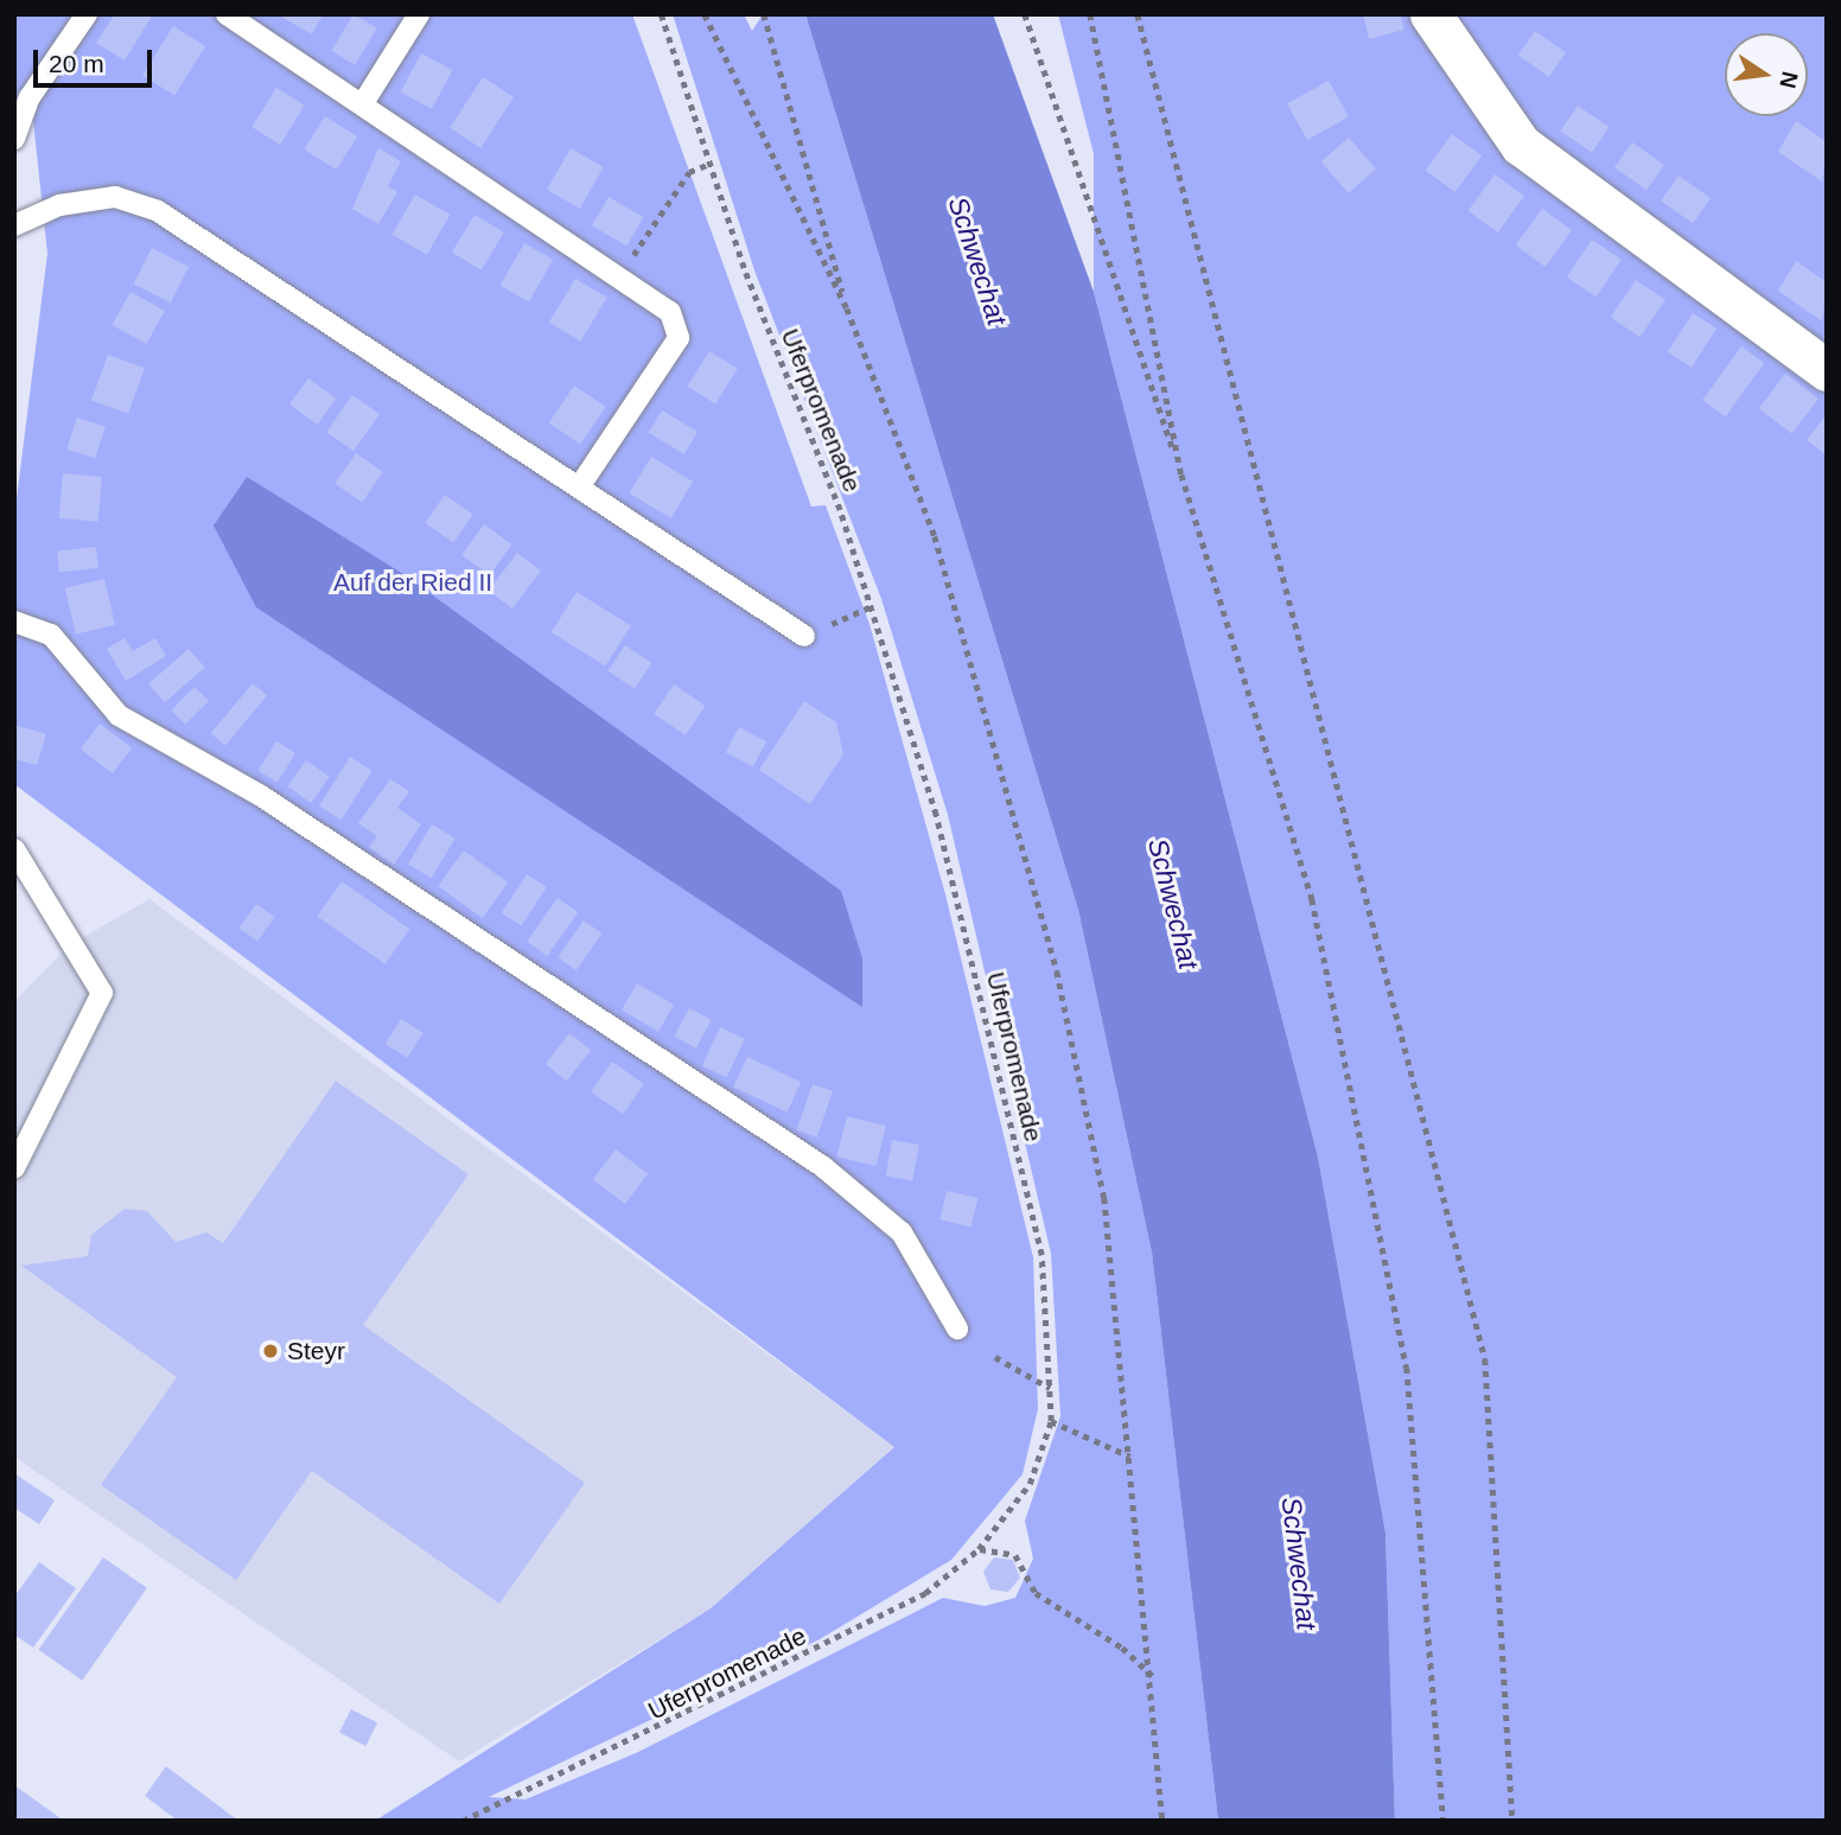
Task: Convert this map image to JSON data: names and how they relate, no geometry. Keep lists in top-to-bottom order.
{
  "streets": {
    "path": ["Uferpromenade"]
  },
  "water": ["Schwechat"],
  "parks": ["Auf der Ried II"],
  "places": ["Steyr"],
  "scale_bar": "20 m",
  "north": "right"
}
